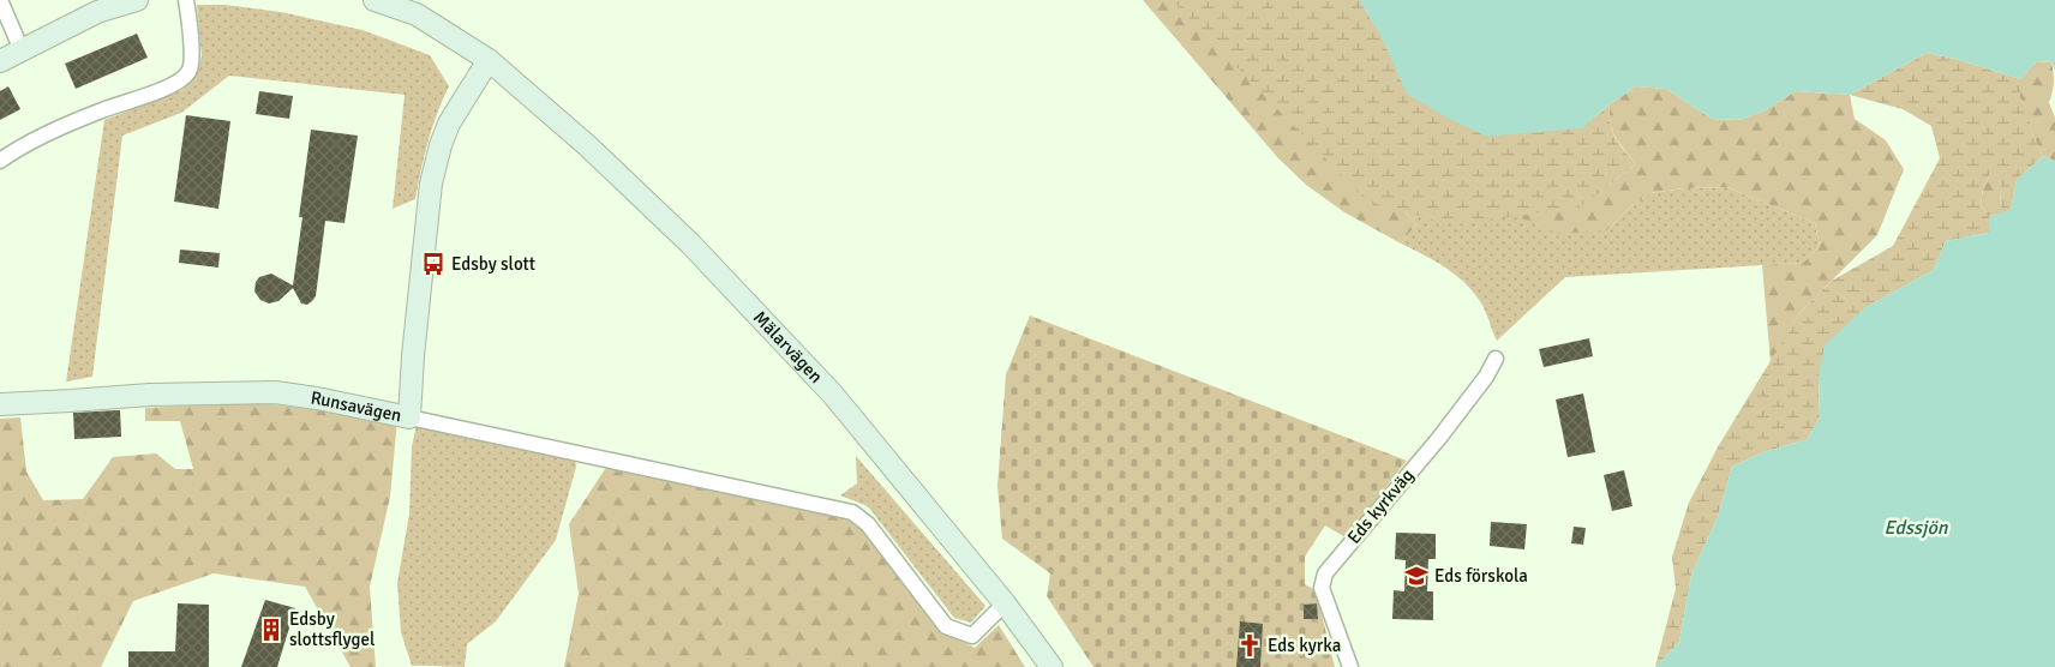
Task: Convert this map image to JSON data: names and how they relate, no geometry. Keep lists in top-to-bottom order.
{
  "streets": {
    "main road": ["Mälarvägen", "Runsavägen"],
    "street": ["Eds kyrkväg"]
  },
  "crossings": [
    ["Mälarvägen", "Runsavägen"]
  ],
  "water": ["Edssjön"],
  "places": {
    "bus stop": ["Edsby slott"],
    "school or university": ["Eds förskola"],
    "building": ["Edsby slottsflygel"],
    "church": ["Eds kyrka"]
  }
}
